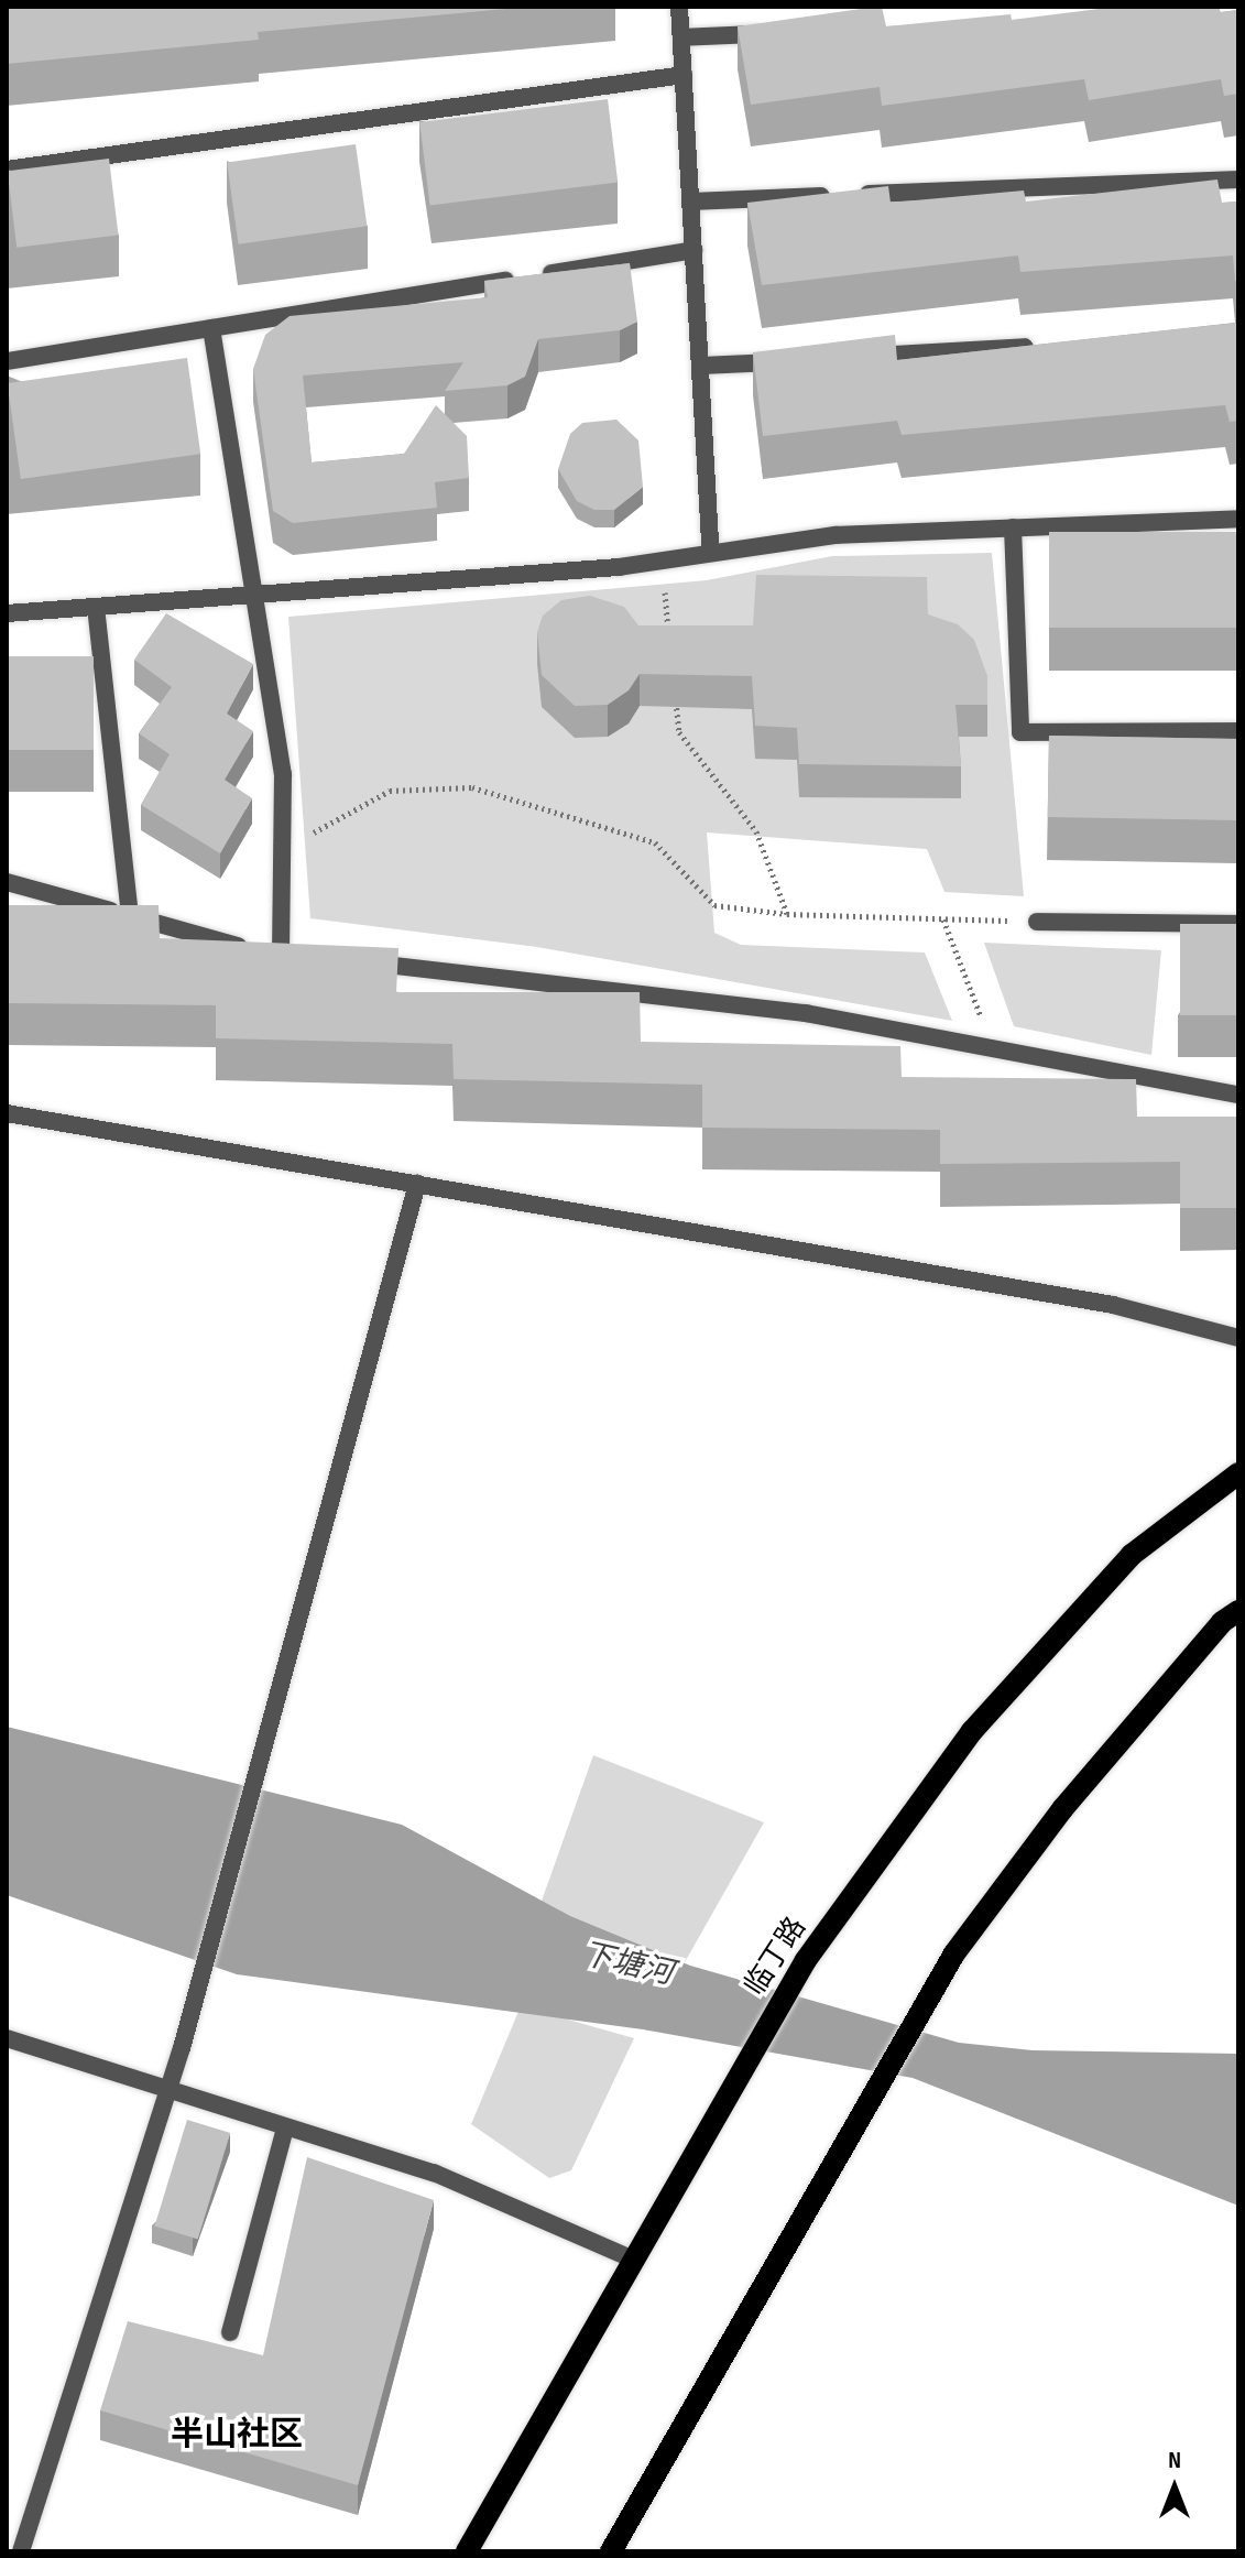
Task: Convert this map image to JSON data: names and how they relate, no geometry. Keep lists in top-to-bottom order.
{
  "streets": {
    "main road": ["临丁路"]
  },
  "districts": ["半山社区"],
  "water": ["下塘河"],
  "north": "top"
}
